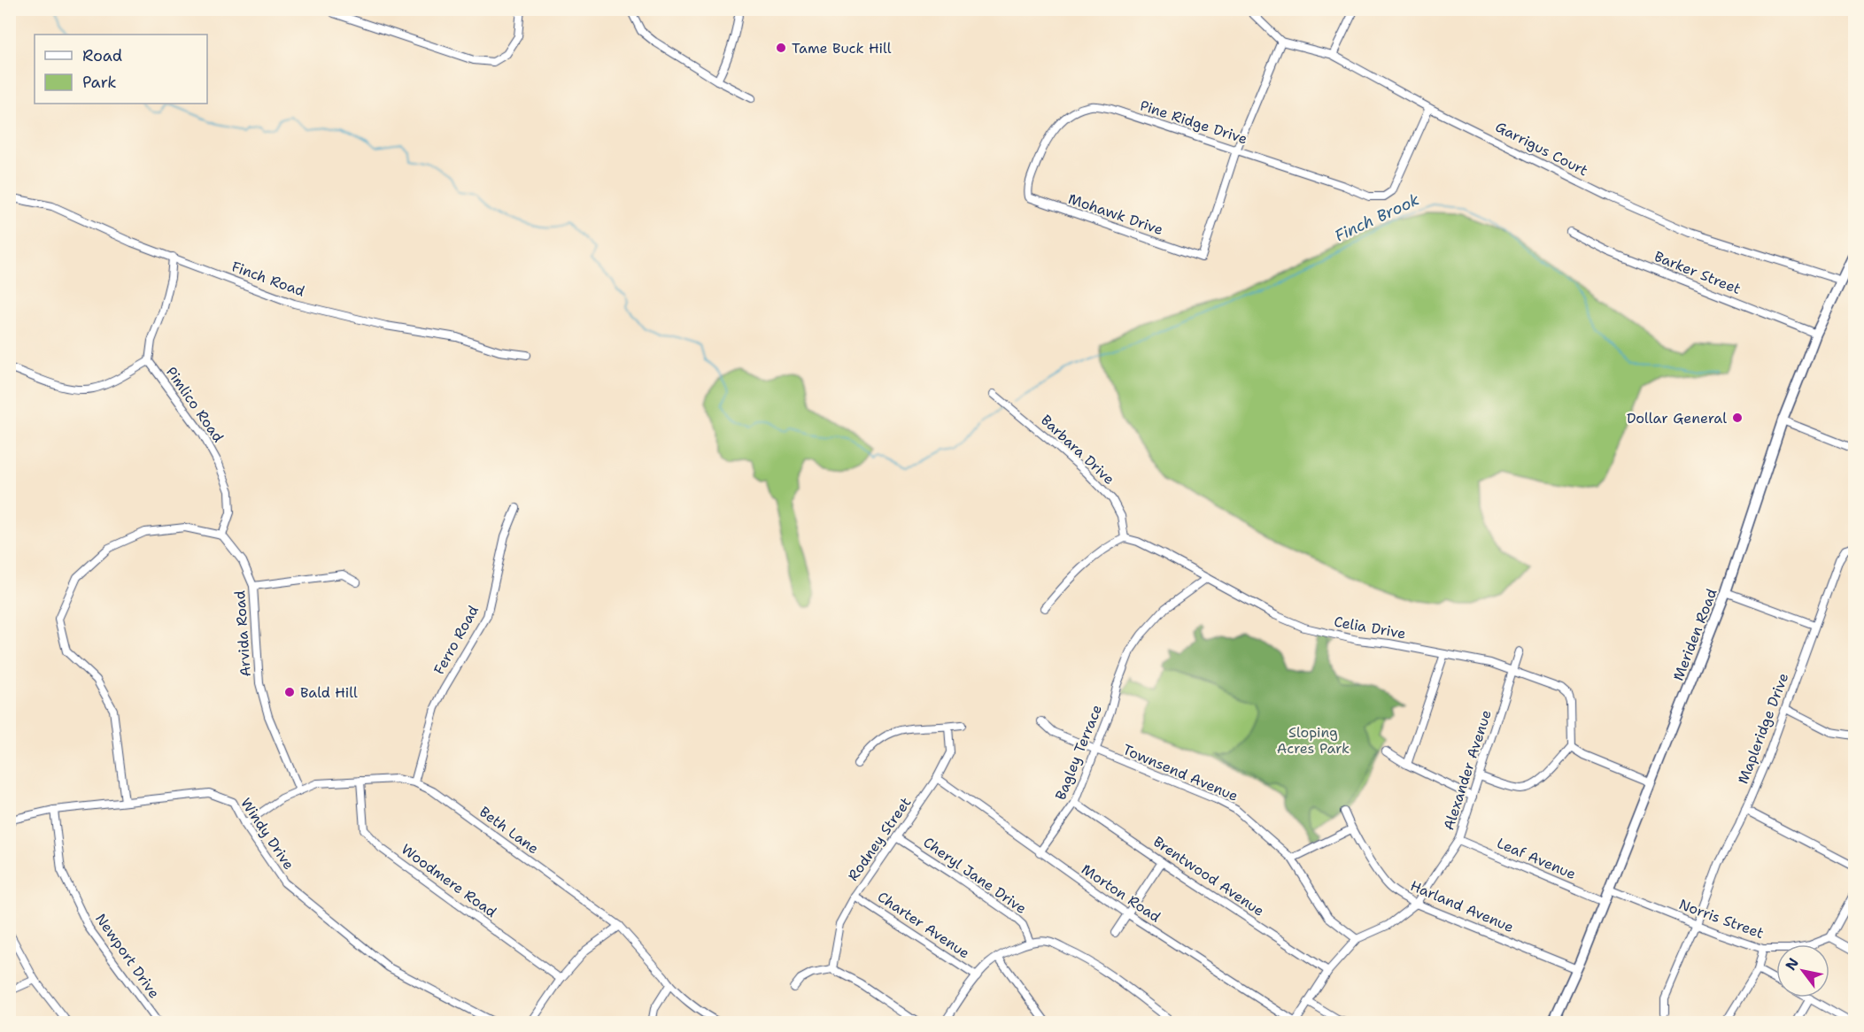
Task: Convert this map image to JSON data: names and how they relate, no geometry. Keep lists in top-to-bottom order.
{
  "streets": {
    "main road": ["Meriden Road"],
    "street": [
      "Pine Ridge Drive",
      "Garrigus Court",
      "Mohawk Drive",
      "Barker Street",
      "Finch Road",
      "Pimlico Road",
      "Barbara Drive",
      "Celia Drive",
      "Arvida Road",
      "Ferro Road",
      "Mapleridge Drive",
      "Bagley Terrace",
      "Alexander Avenue",
      "Townsend Avenue",
      "Beth Lane",
      "Windy Drive",
      "Rodney Street",
      "Leaf Avenue",
      "Cheryl Jane Drive",
      "Brentwood Avenue",
      "Woodmere Road",
      "Morton Road",
      "Harland Avenue",
      "Norris Street",
      "Charter Avenue",
      "Newport Drive"
    ]
  },
  "crossings": [
    ["Pine Ridge Drive", "Garrigus Court"],
    ["Pine Ridge Drive", "Mohawk Drive"],
    ["Garrigus Court", "Meriden Road"],
    ["Barker Street", "Meriden Road"],
    ["Finch Road", "Pimlico Road"],
    ["Pimlico Road", "Arvida Road"],
    ["Barbara Drive", "Celia Drive"],
    ["Celia Drive", "Bagley Terrace"],
    ["Celia Drive", "Alexander Avenue"],
    ["Arvida Road", "Beth Lane"],
    ["Meriden Road", "Leaf Avenue"],
    ["Meriden Road", "Harland Avenue"],
    ["Meriden Road", "Norris Street"],
    ["Ferro Road", "Beth Lane"],
    ["Mapleridge Drive", "Norris Street"],
    ["Bagley Terrace", "Townsend Avenue"],
    ["Bagley Terrace", "Brentwood Avenue"],
    ["Bagley Terrace", "Morton Road"],
    ["Alexander Avenue", "Townsend Avenue"],
    ["Alexander Avenue", "Leaf Avenue"],
    ["Alexander Avenue", "Brentwood Avenue"],
    ["Alexander Avenue", "Morton Road"],
    ["Alexander Avenue", "Harland Avenue"],
    ["Beth Lane", "Windy Drive"],
    ["Beth Lane", "Woodmere Road"],
    ["Windy Drive", "Newport Drive"],
    ["Rodney Street", "Cheryl Jane Drive"],
    ["Rodney Street", "Morton Road"],
    ["Rodney Street", "Charter Avenue"]
  ],
  "water": ["Finch Brook"],
  "parks": ["Sloping Acres Park"],
  "places": ["Tame Buck Hill", "Dollar General", "Bald Hill"],
  "legend": ["Road", "Park"],
  "north": "top left"
}
